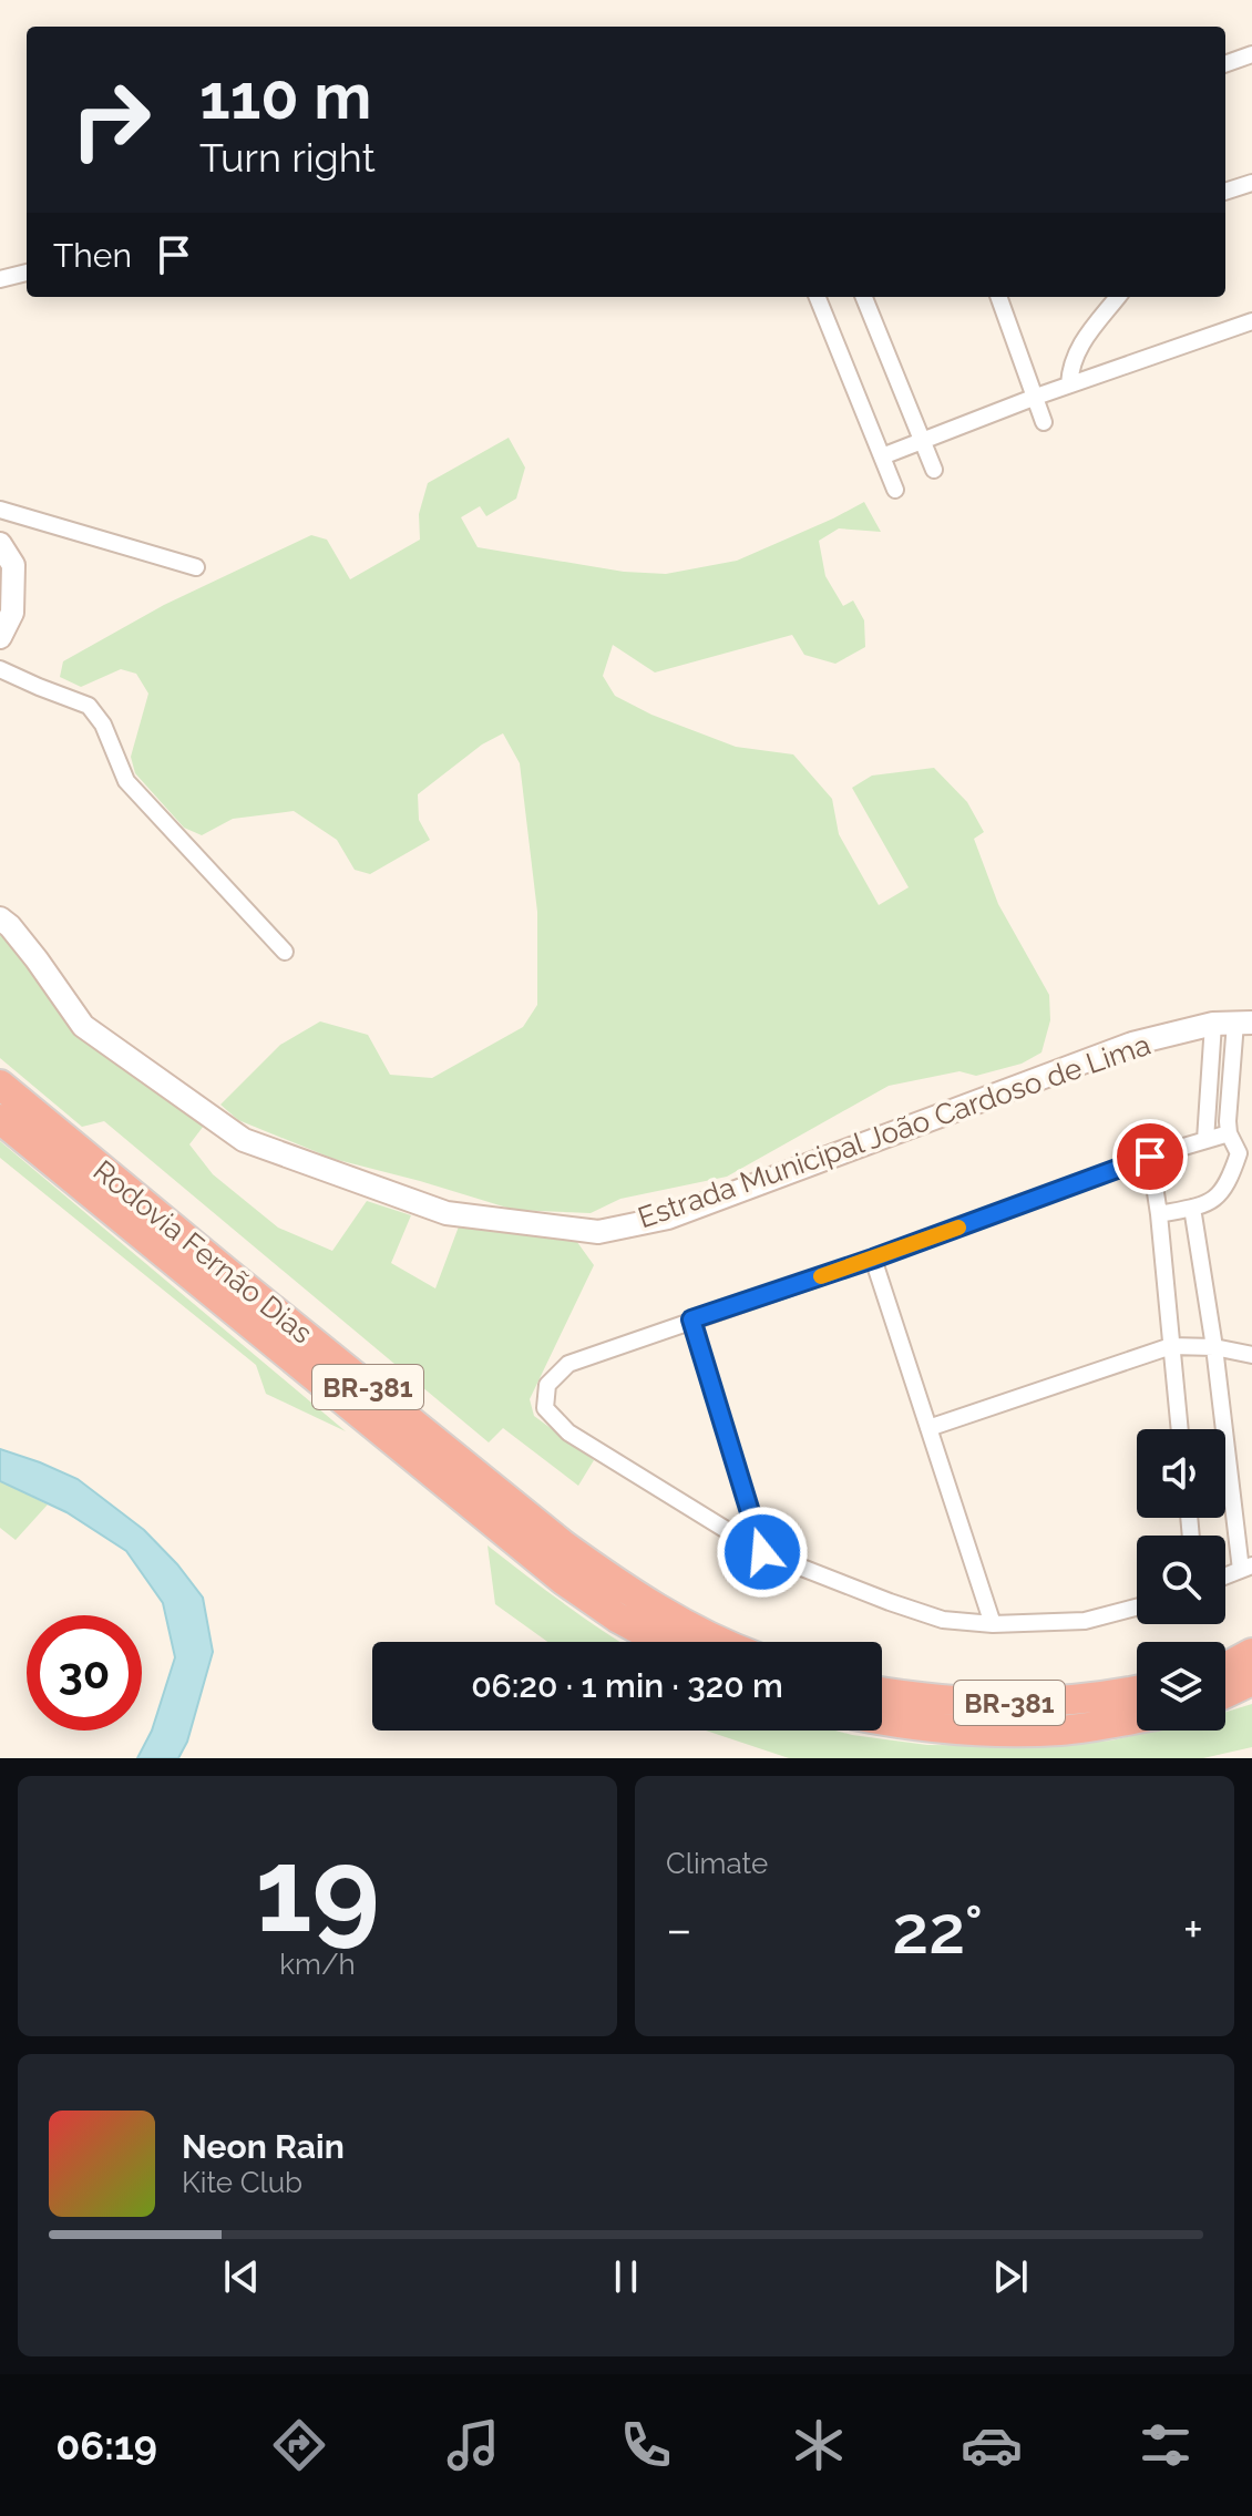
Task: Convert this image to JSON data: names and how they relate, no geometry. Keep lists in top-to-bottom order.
{
  "streets": {
    "highway": ["Rodovia Fernão Dias", "BR-381"],
    "street": ["Estrada Municipal João Cardoso de Lima"]
  },
  "page": {
    "turn": ["110 m", "Turn right"],
    "then": "Then",
    "limit": "30",
    "trip": "06:20 · 1 min · 320 m",
    "tile": [
      ["19", "km/h"],
      "Climate"
    ],
    "heat": ["−", "22°", "+"],
    "song": ["Neon Rain", "Kite Club"],
    "tabs": "06:19"
  }
}
